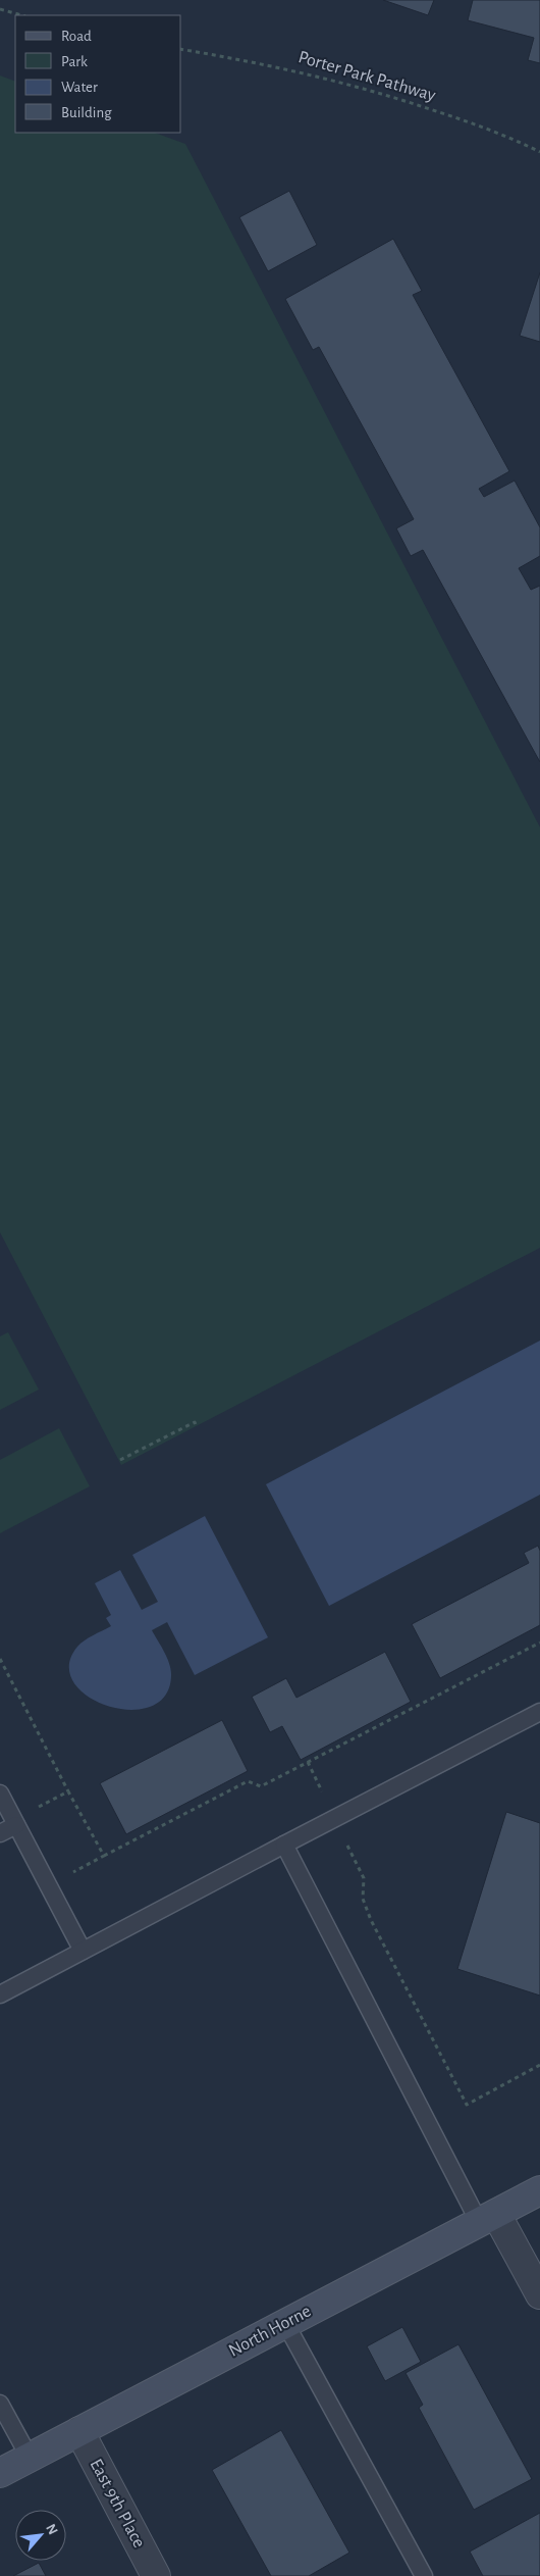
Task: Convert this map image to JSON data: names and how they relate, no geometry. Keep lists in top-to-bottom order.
{
  "streets": {
    "street": ["North Horne", "East 9th Place"],
    "path": ["Porter Park Pathway"]
  },
  "crossings": [
    ["North Horne", "East 9th Place"]
  ],
  "legend": [
    "Road",
    "Park",
    "Water",
    "Building"
  ],
  "north": "top right"
}
